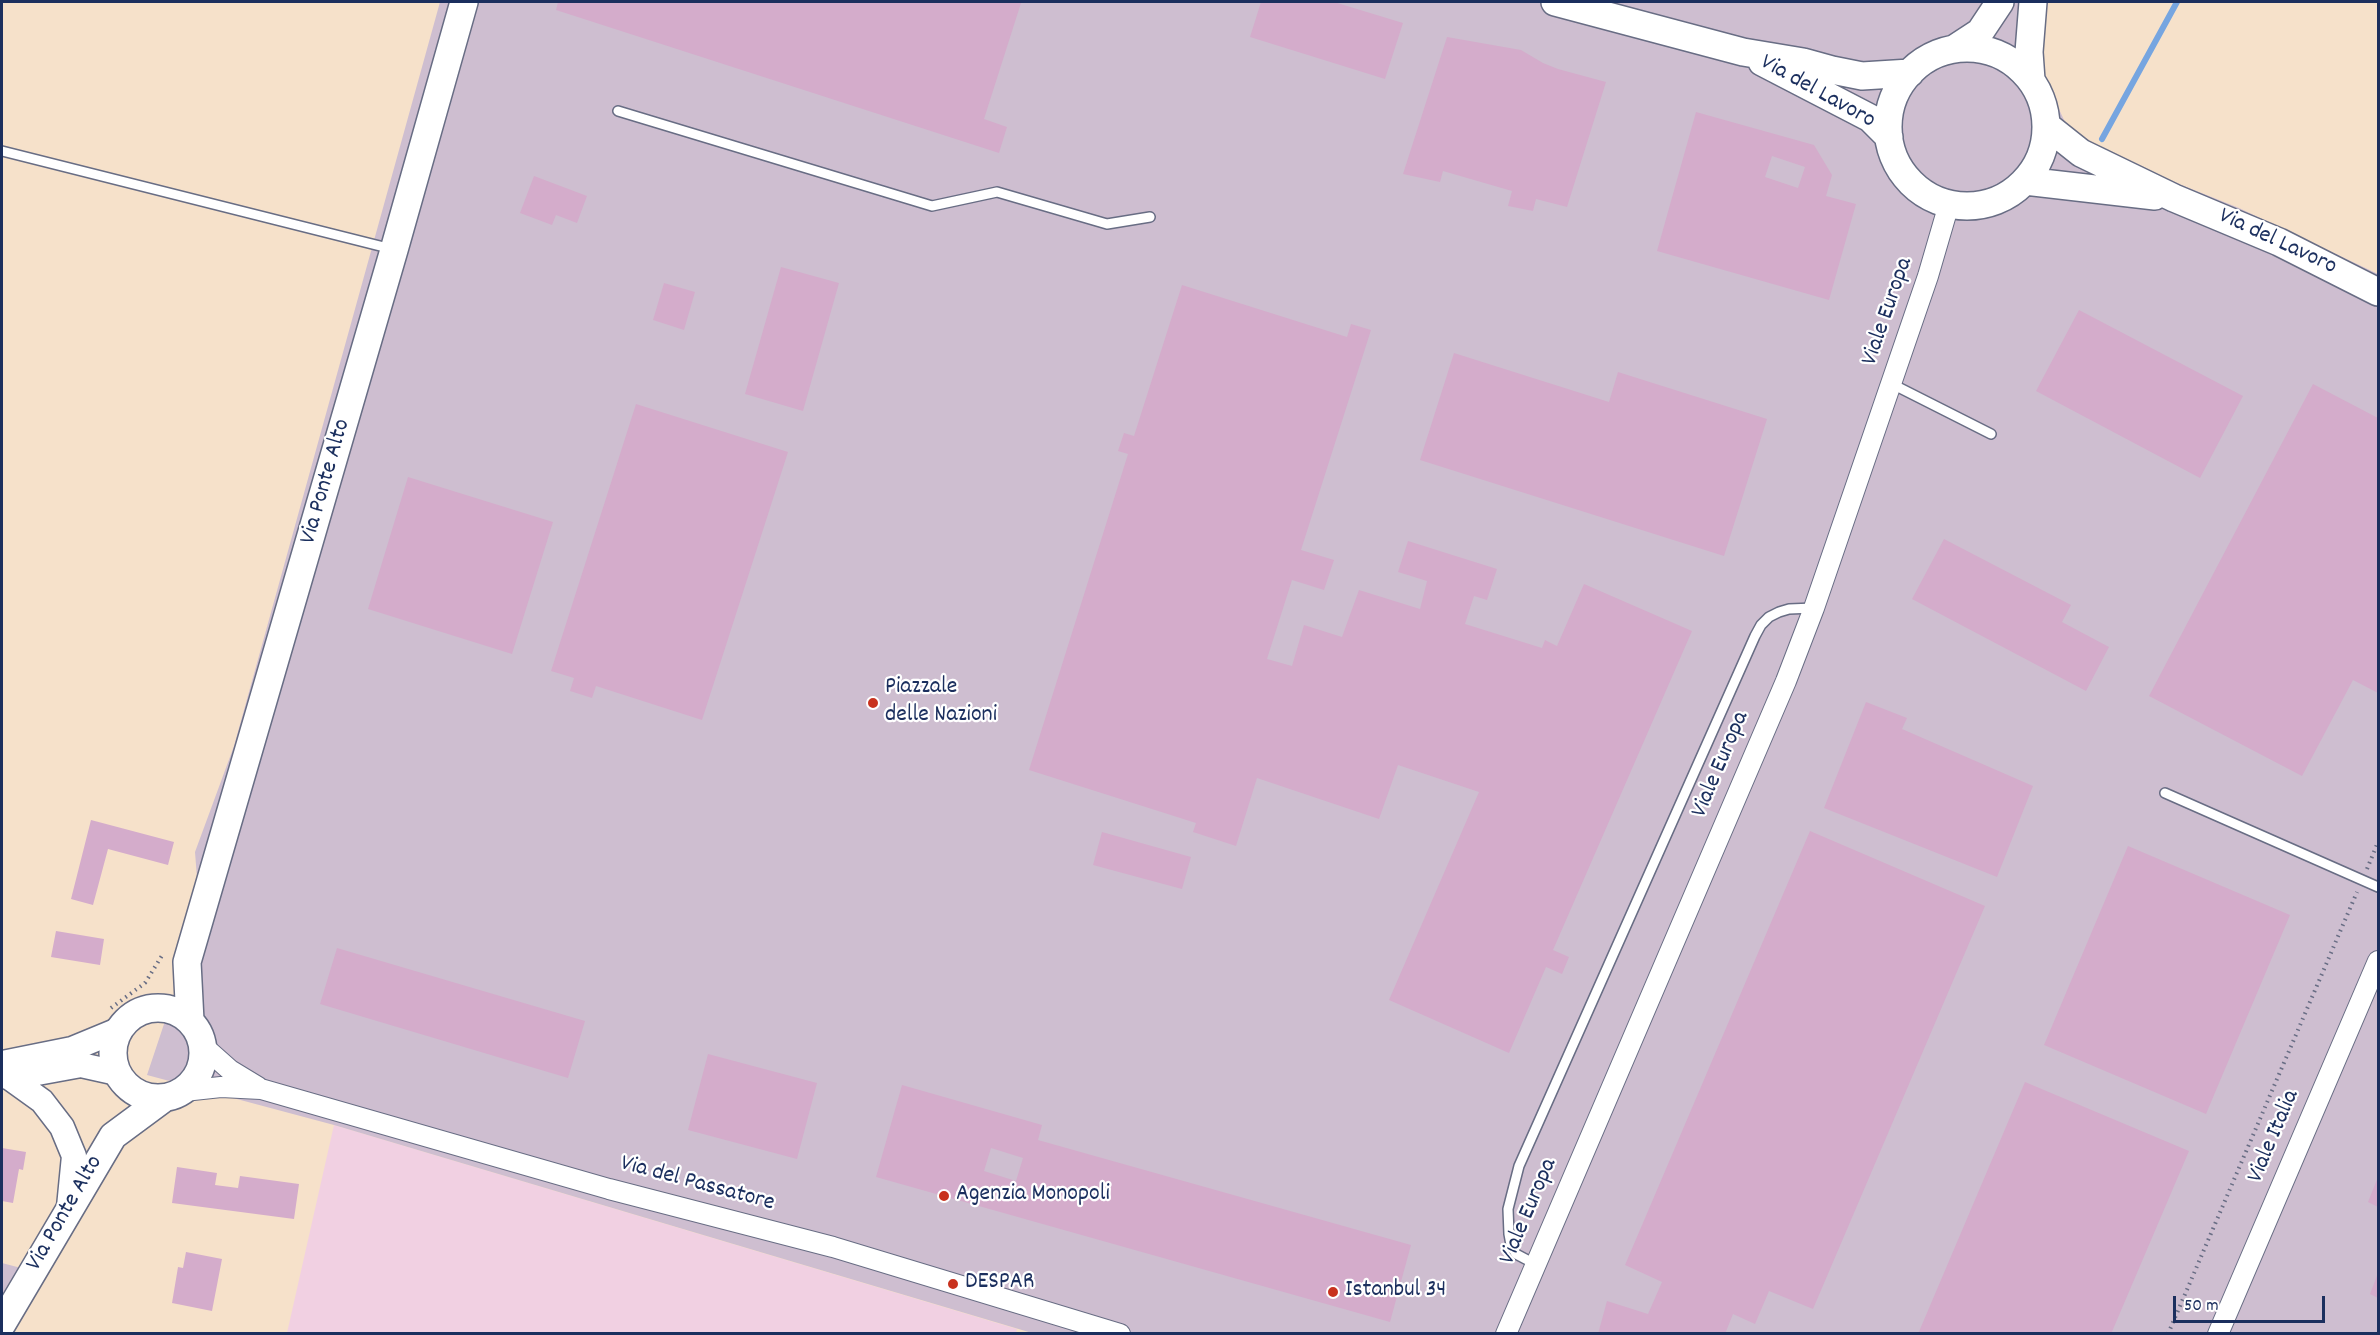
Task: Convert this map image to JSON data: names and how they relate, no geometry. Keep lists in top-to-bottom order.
{
  "streets": {
    "main road": ["Via del Lavoro", "Via Ponte Alto"],
    "street": ["Viale Europa", "Viale Italia", "Via del Passatore"]
  },
  "crossings": [
    ["Via del Lavoro", "Viale Europa"],
    ["Via Ponte Alto", "Via del Passatore"]
  ],
  "places": [
    "Piazzale delle Nazioni",
    "Agenzia Monopoli",
    "DESPAR",
    "Istanbul 34"
  ],
  "scale_bar": "50 m"
}
